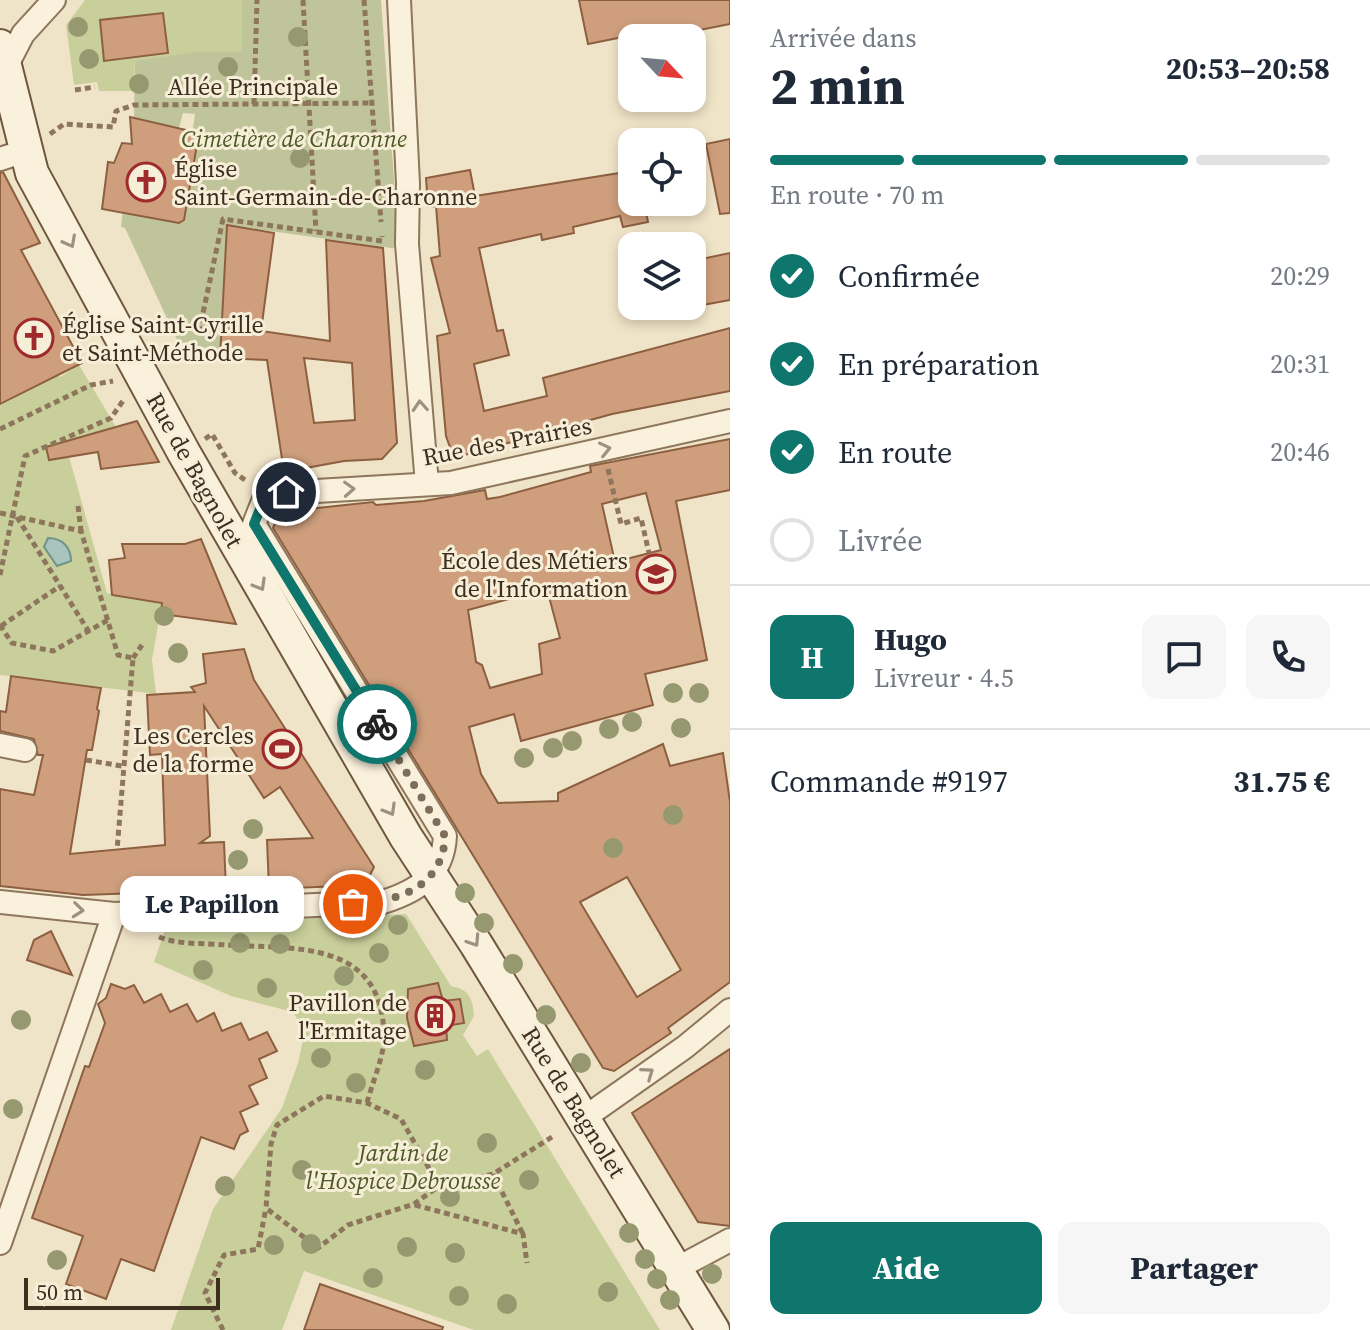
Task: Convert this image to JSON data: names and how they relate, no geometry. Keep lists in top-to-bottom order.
{
  "streets": {
    "street": ["Rue des Prairies", "Rue de Bagnolet"],
    "path": ["Allée Principale"]
  },
  "crossings": [
    ["Rue des Prairies", "Rue de Bagnolet"]
  ],
  "one_way": ["Rue des Prairies"],
  "parks": ["Cimetière de Charonne", "Jardin de l'Hospice Debrousse"],
  "places": {
    "church": ["Église Saint-Germain-de-Charonne", "Église Saint-Cyrille et Saint-Méthode"],
    "school or university": ["École des Métiers de l'Information"],
    "sports": ["Les Cercles de la forme"],
    "other": ["Le Papillon"],
    "building": ["Pavillon de l'Ermitage"]
  },
  "scale_bar": "50 m",
  "north": "bottom right",
  "page": {
    "heading": ["2 min", "Arrivée dans", "20:53–20:58"],
    "panel": [
      "Hugo",
      "Livreur · 4.5",
      "Commande #9197",
      "31.75 €"
    ],
    "bar": "En route · 70 m",
    "list": [
      ["Confirmée", "20:29"],
      ["En préparation", "20:31"],
      ["En route", "20:46"],
      "Livrée"
    ],
    "round": "H",
    "bubble": "Le Papillon",
    "buttons": ["Aide", "Partager"],
    "scale": "50 m"
  }
}
